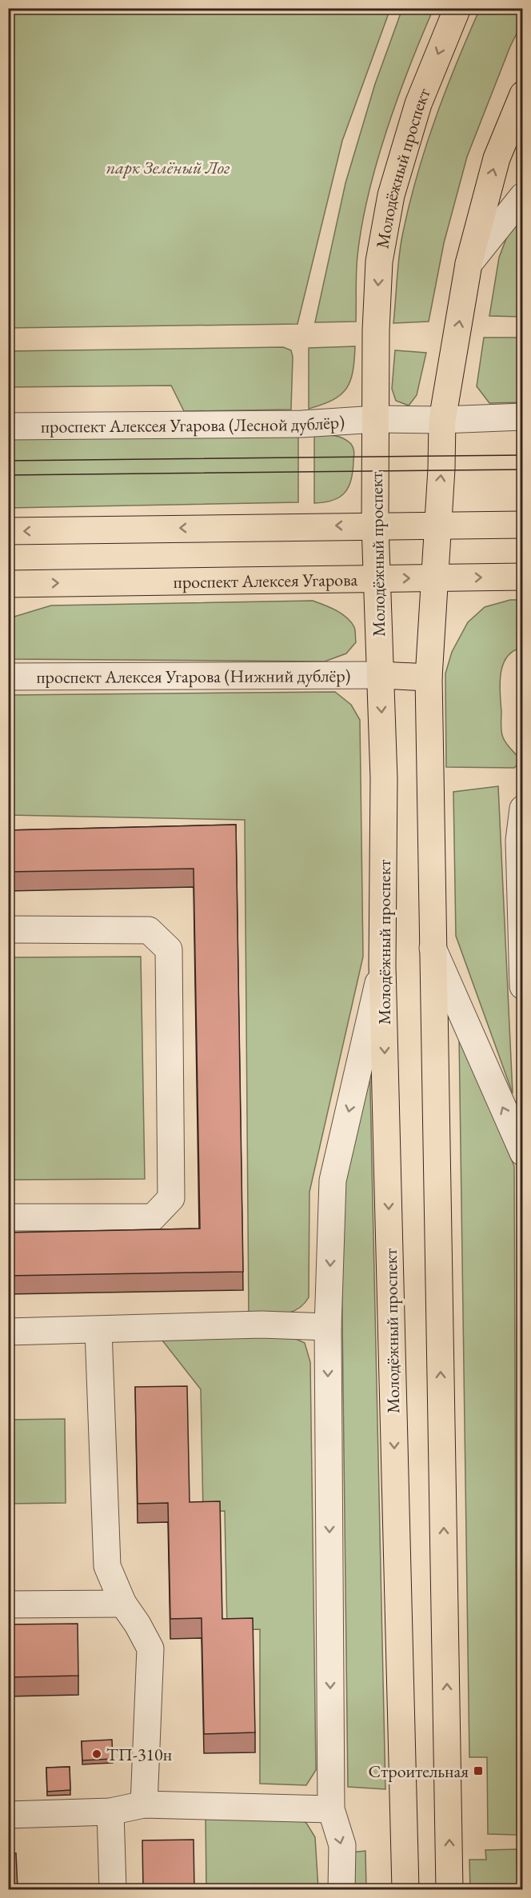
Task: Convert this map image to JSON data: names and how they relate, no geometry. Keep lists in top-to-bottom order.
{
  "streets": {
    "main road": ["Молодёжный проспект", "проспект Алексея Угарова"],
    "street": ["проспект Алексея Угарова (Лесной дублёр)", "проспект Алексея Угарова (Нижний дублёр)"]
  },
  "crossings": [
    ["Молодёжный проспект", "проспект Алексея Угарова (Лесной дублёр)"],
    ["Молодёжный проспект", "проспект Алексея Угарова"],
    ["Молодёжный проспект", "проспект Алексея Угарова (Нижний дублёр)"]
  ],
  "parks": ["парк Зелёный Лог"],
  "places": {
    "other": ["ТП-310н"],
    "transit": ["Строительная"]
  }
}
